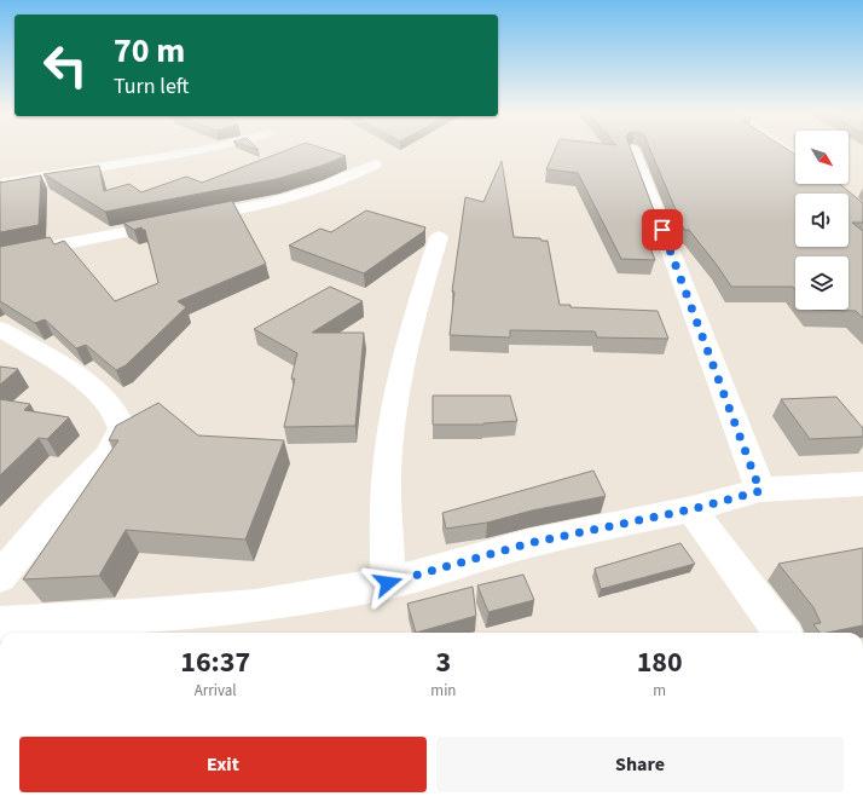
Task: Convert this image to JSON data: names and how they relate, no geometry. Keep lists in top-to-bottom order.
{
  "north": "bottom right",
  "page": {
    "turn": ["70 m", "Turn left"],
    "eta": [
      "16:37",
      "Arrival",
      "3",
      "min",
      "180",
      "m"
    ],
    "buttons": ["Exit", "Share"]
  }
}
